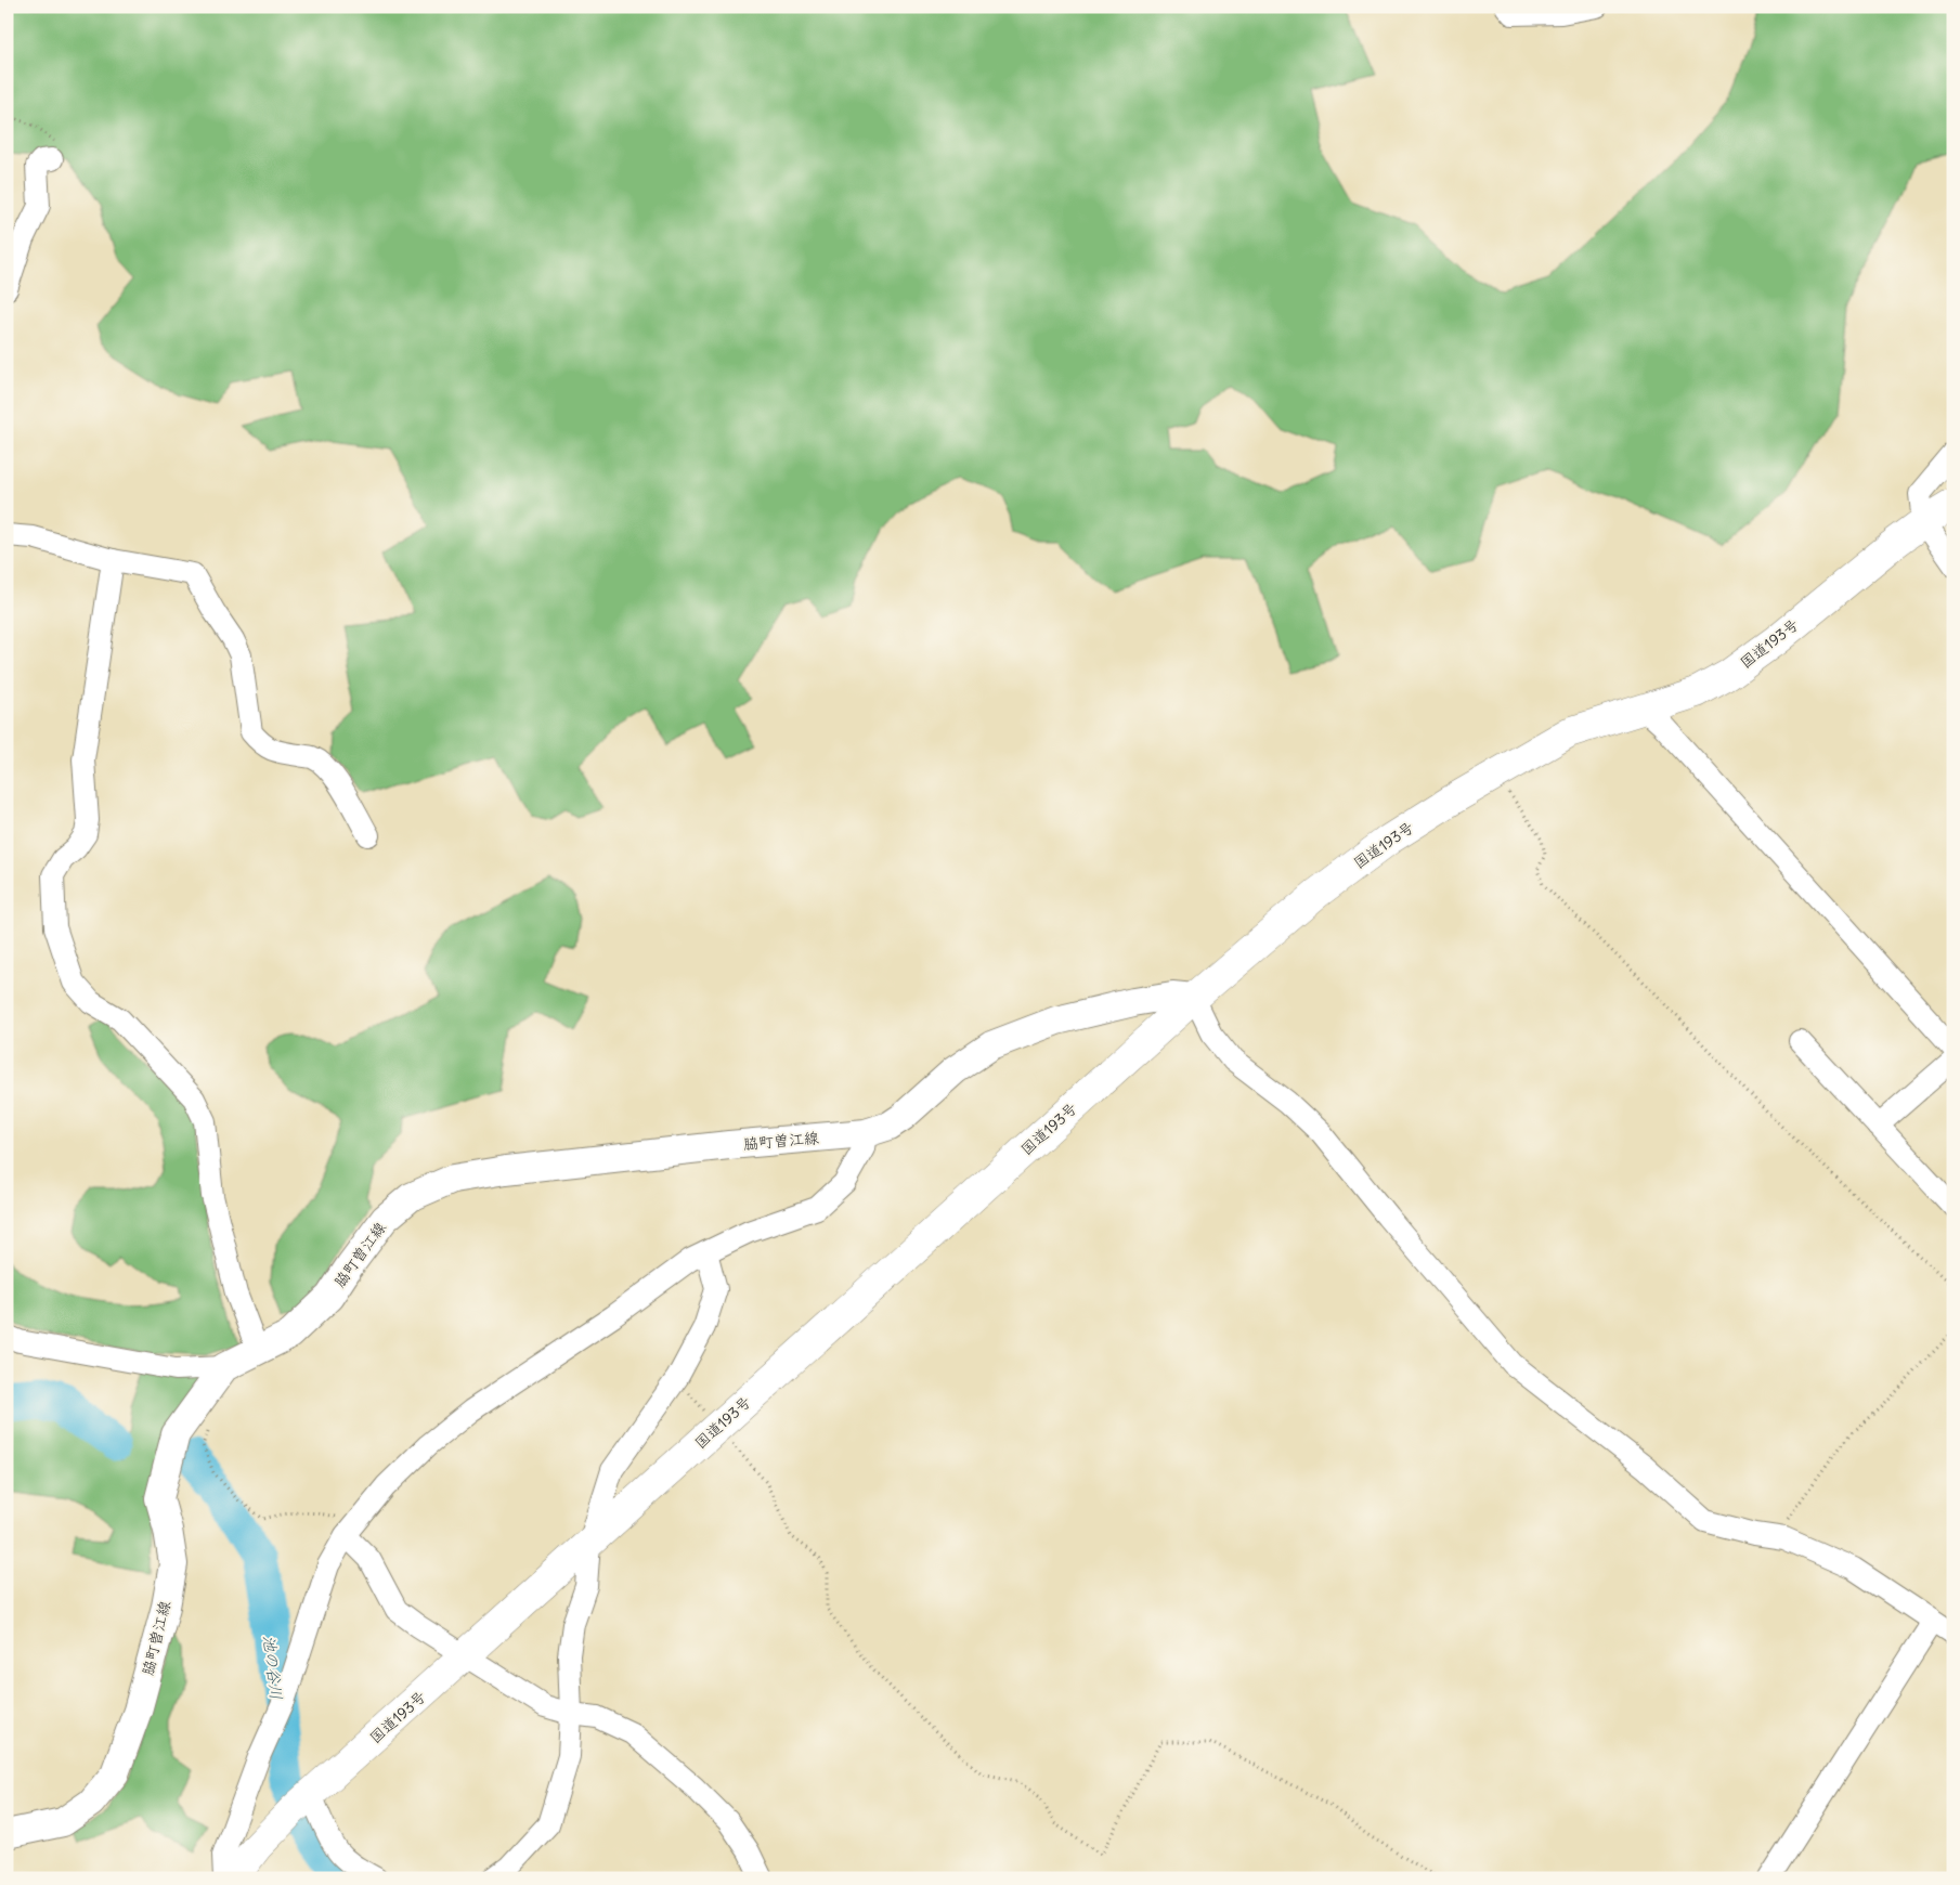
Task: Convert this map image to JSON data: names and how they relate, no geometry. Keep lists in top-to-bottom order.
{
  "streets": {
    "highway": ["国道193号"],
    "main road": ["脇町曽江線"]
  },
  "crossings": [
    ["国道193号", "脇町曽江線"]
  ],
  "water": ["池の谷川"]
}
